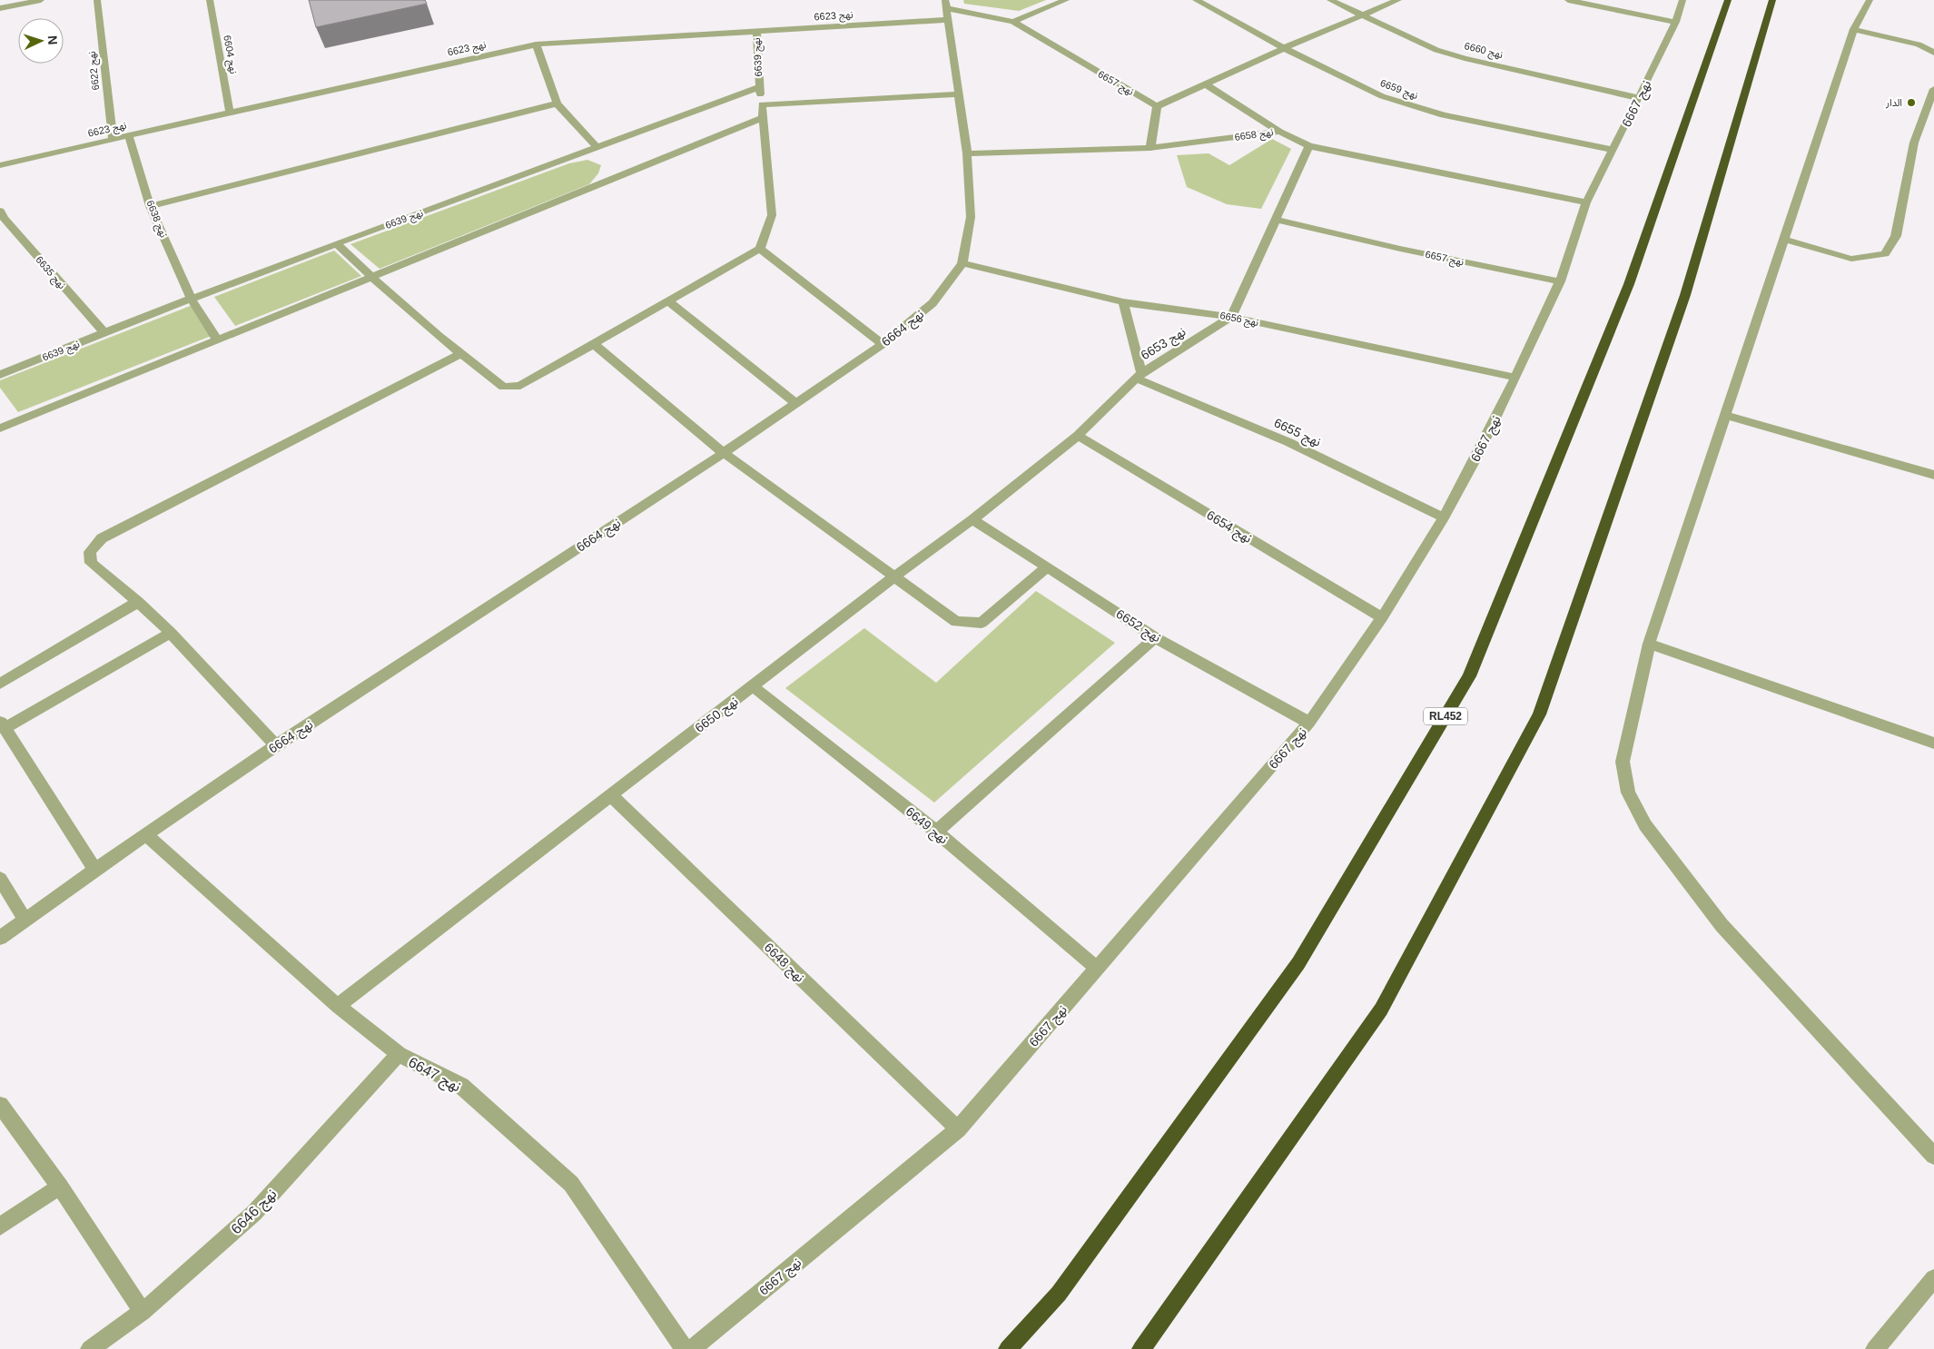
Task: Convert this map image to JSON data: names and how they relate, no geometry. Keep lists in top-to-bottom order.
{
  "streets": {
    "highway": ["RL452"],
    "street": [
      "نهج 6623",
      "نهج 6660",
      "نهج 6604",
      "نهج 6639",
      "نهج 6622",
      "نهج 6657",
      "نهج 6659",
      "نهج 6667",
      "نهج 6658",
      "نهج 6638",
      "نهج 6635",
      "نهج 6656",
      "نهج 6664",
      "نهج 6653",
      "نهج 6655",
      "نهج 6654",
      "نهج 6652",
      "نهج 6650",
      "نهج 6649",
      "نهج 6648",
      "نهج 6647",
      "نهج 6646"
    ]
  },
  "crossings": [
    ["نهج 6623", "نهج 6604"],
    ["نهج 6623", "نهج 6639"],
    ["نهج 6623", "نهج 6622"],
    ["نهج 6623", "نهج 6657"],
    ["نهج 6623", "نهج 6638"],
    ["نهج 6623", "نهج 6664"],
    ["نهج 6660", "نهج 6667"],
    ["نهج 6639", "نهج 6638"],
    ["نهج 6639", "نهج 6635"],
    ["نهج 6657", "نهج 6667"],
    ["نهج 6657", "نهج 6664"],
    ["نهج 6659", "نهج 6667"],
    ["نهج 6667", "نهج 6658"],
    ["نهج 6667", "نهج 6656"],
    ["نهج 6667", "نهج 6655"],
    ["نهج 6667", "نهج 6654"],
    ["نهج 6667", "نهج 6652"],
    ["نهج 6667", "نهج 6649"],
    ["نهج 6667", "نهج 6648"],
    ["نهج 6658", "نهج 6664"],
    ["نهج 6656", "نهج 6664"],
    ["نهج 6656", "نهج 6653"],
    ["نهج 6664", "نهج 6647"],
    ["نهج 6653", "نهج 6655"],
    ["نهج 6653", "نهج 6654"],
    ["نهج 6653", "نهج 6652"],
    ["نهج 6653", "نهج 6650"],
    ["نهج 6652", "نهج 6650"],
    ["نهج 6650", "نهج 6649"],
    ["نهج 6650", "نهج 6648"],
    ["نهج 6650", "نهج 6647"],
    ["نهج 6647", "نهج 6646"]
  ],
  "places": ["الدار"],
  "north": "right"
}
